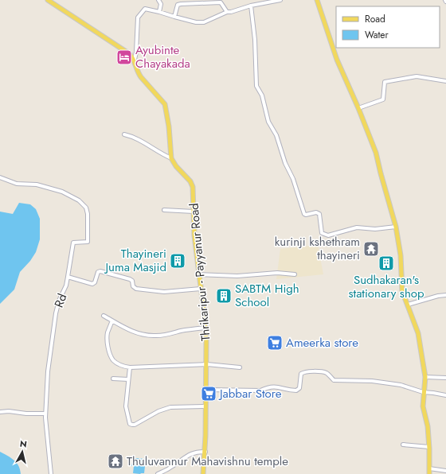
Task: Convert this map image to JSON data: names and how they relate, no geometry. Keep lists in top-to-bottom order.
{
  "streets": {
    "main road": ["Thrikaripur - Payyanur Road"],
    "street": ["Rd"]
  },
  "places": {
    "hotel": ["Ayubinte Chayakada"],
    "temple": ["kurinji kshethram thayineri", "Thuluvannur Mahavishnu temple"],
    "building": ["Thayineri Juma Masjid", "Sudhakaran's stationary shop", "SABTM High School"],
    "supermarket": ["Ameerka store", "Jabbar Store"]
  },
  "legend": ["Road", "Water"],
  "north": "top"
}
